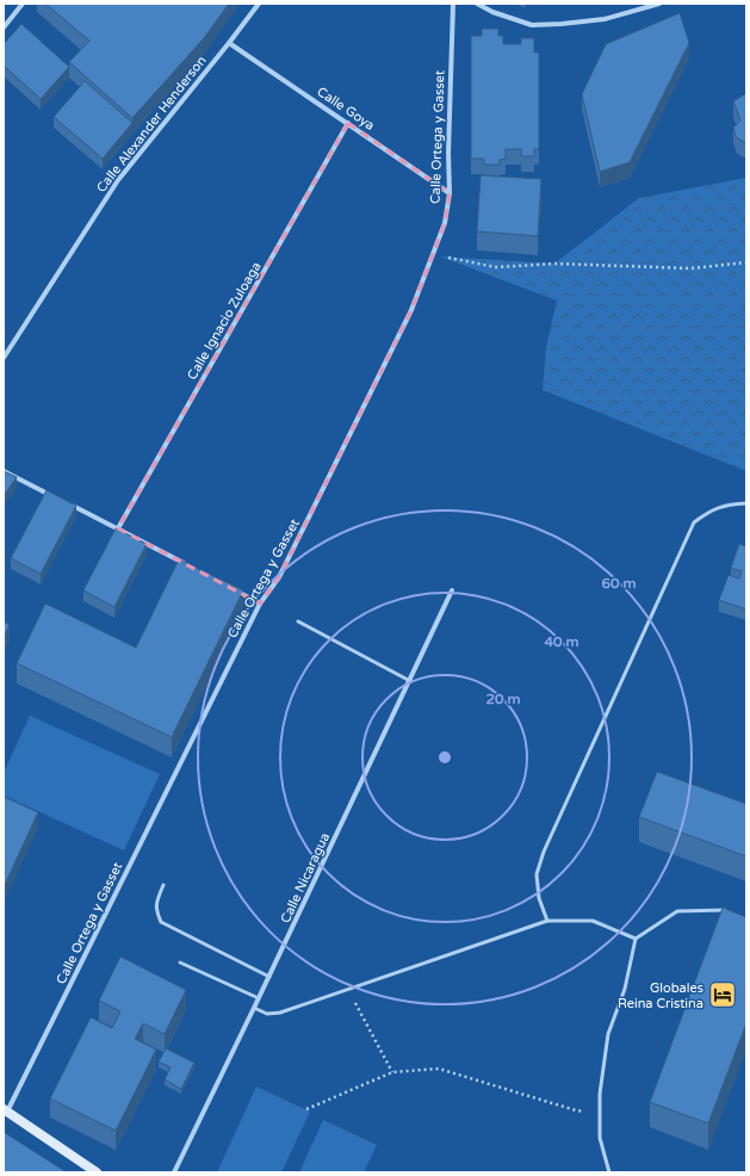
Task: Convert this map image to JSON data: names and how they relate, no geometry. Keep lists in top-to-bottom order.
{
  "streets": {
    "street": [
      "Calle Goya",
      "Calle Alexander Henderson",
      "Calle Ortega y Gasset",
      "Calle Ignacio Zuloaga",
      "Calle Nicaragua"
    ]
  },
  "crossings": [
    ["Calle Goya", "Calle Alexander Henderson"],
    ["Calle Goya", "Calle Ortega y Gasset"],
    ["Calle Goya", "Calle Ignacio Zuloaga"]
  ],
  "places": {
    "hotel": ["Globales Reina Cristina"]
  },
  "rings": ["60 m", "40 m", "20 m"]
}
